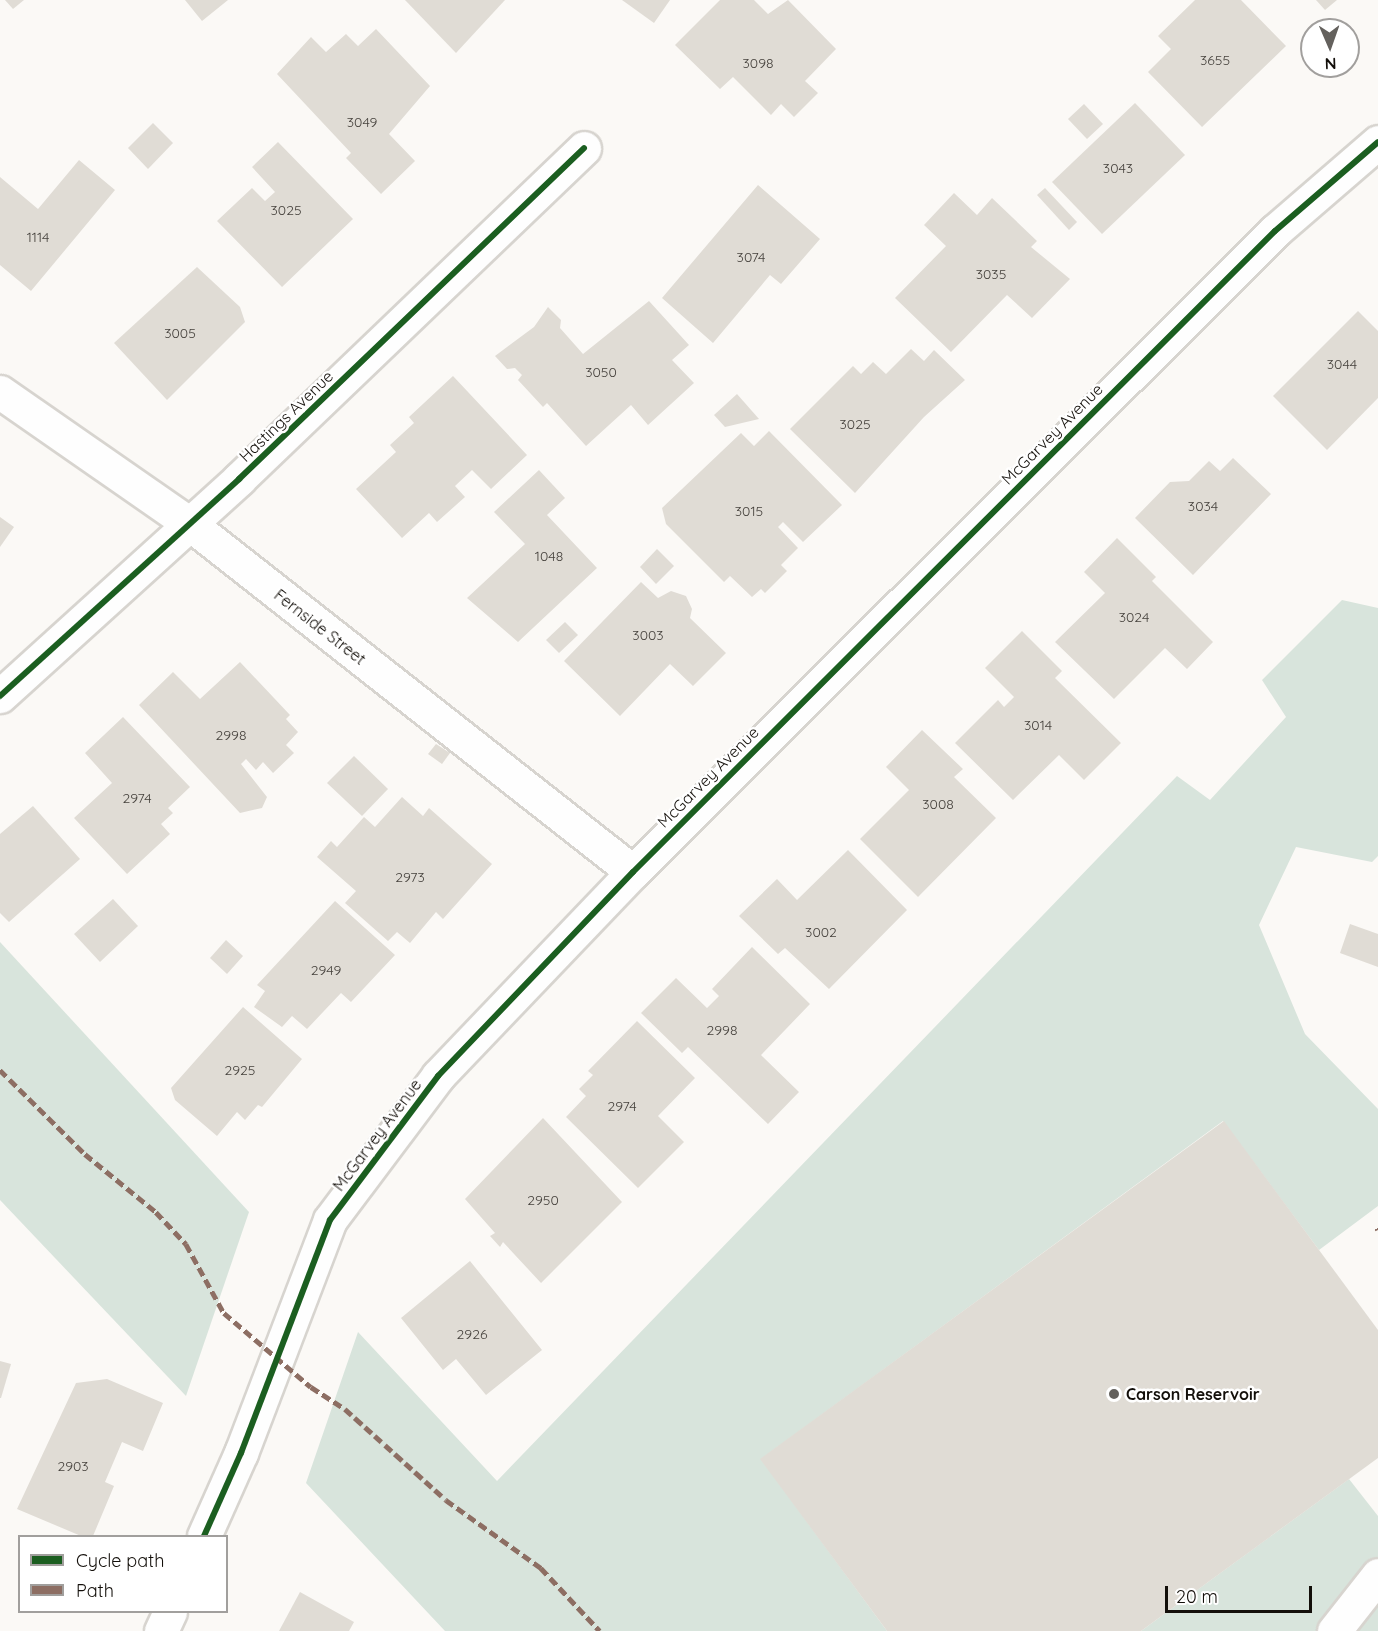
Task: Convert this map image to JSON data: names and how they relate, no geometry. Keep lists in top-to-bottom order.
{
  "streets": {
    "street": ["Hastings Avenue", "McGarvey Avenue", "Fernside Street"]
  },
  "crossings": [
    ["Hastings Avenue", "Fernside Street"],
    ["McGarvey Avenue", "Fernside Street"]
  ],
  "places": ["Carson Reservoir"],
  "house_numbers": [
    "3655",
    "3098",
    "3049",
    "3043",
    "3025",
    "1114",
    "3074",
    "3035",
    "3005",
    "3044",
    "3050",
    "3025",
    "3034",
    "3015",
    "1048",
    "3024",
    "3003",
    "3014",
    "2998",
    "2974",
    "3008",
    "2973",
    "3002",
    "2949",
    "2998",
    "2925",
    "2974",
    "2950",
    "2926",
    "2903"
  ],
  "legend": ["Cycle path", "Path"],
  "scale_bar": "20 m",
  "north": "bottom"
}
